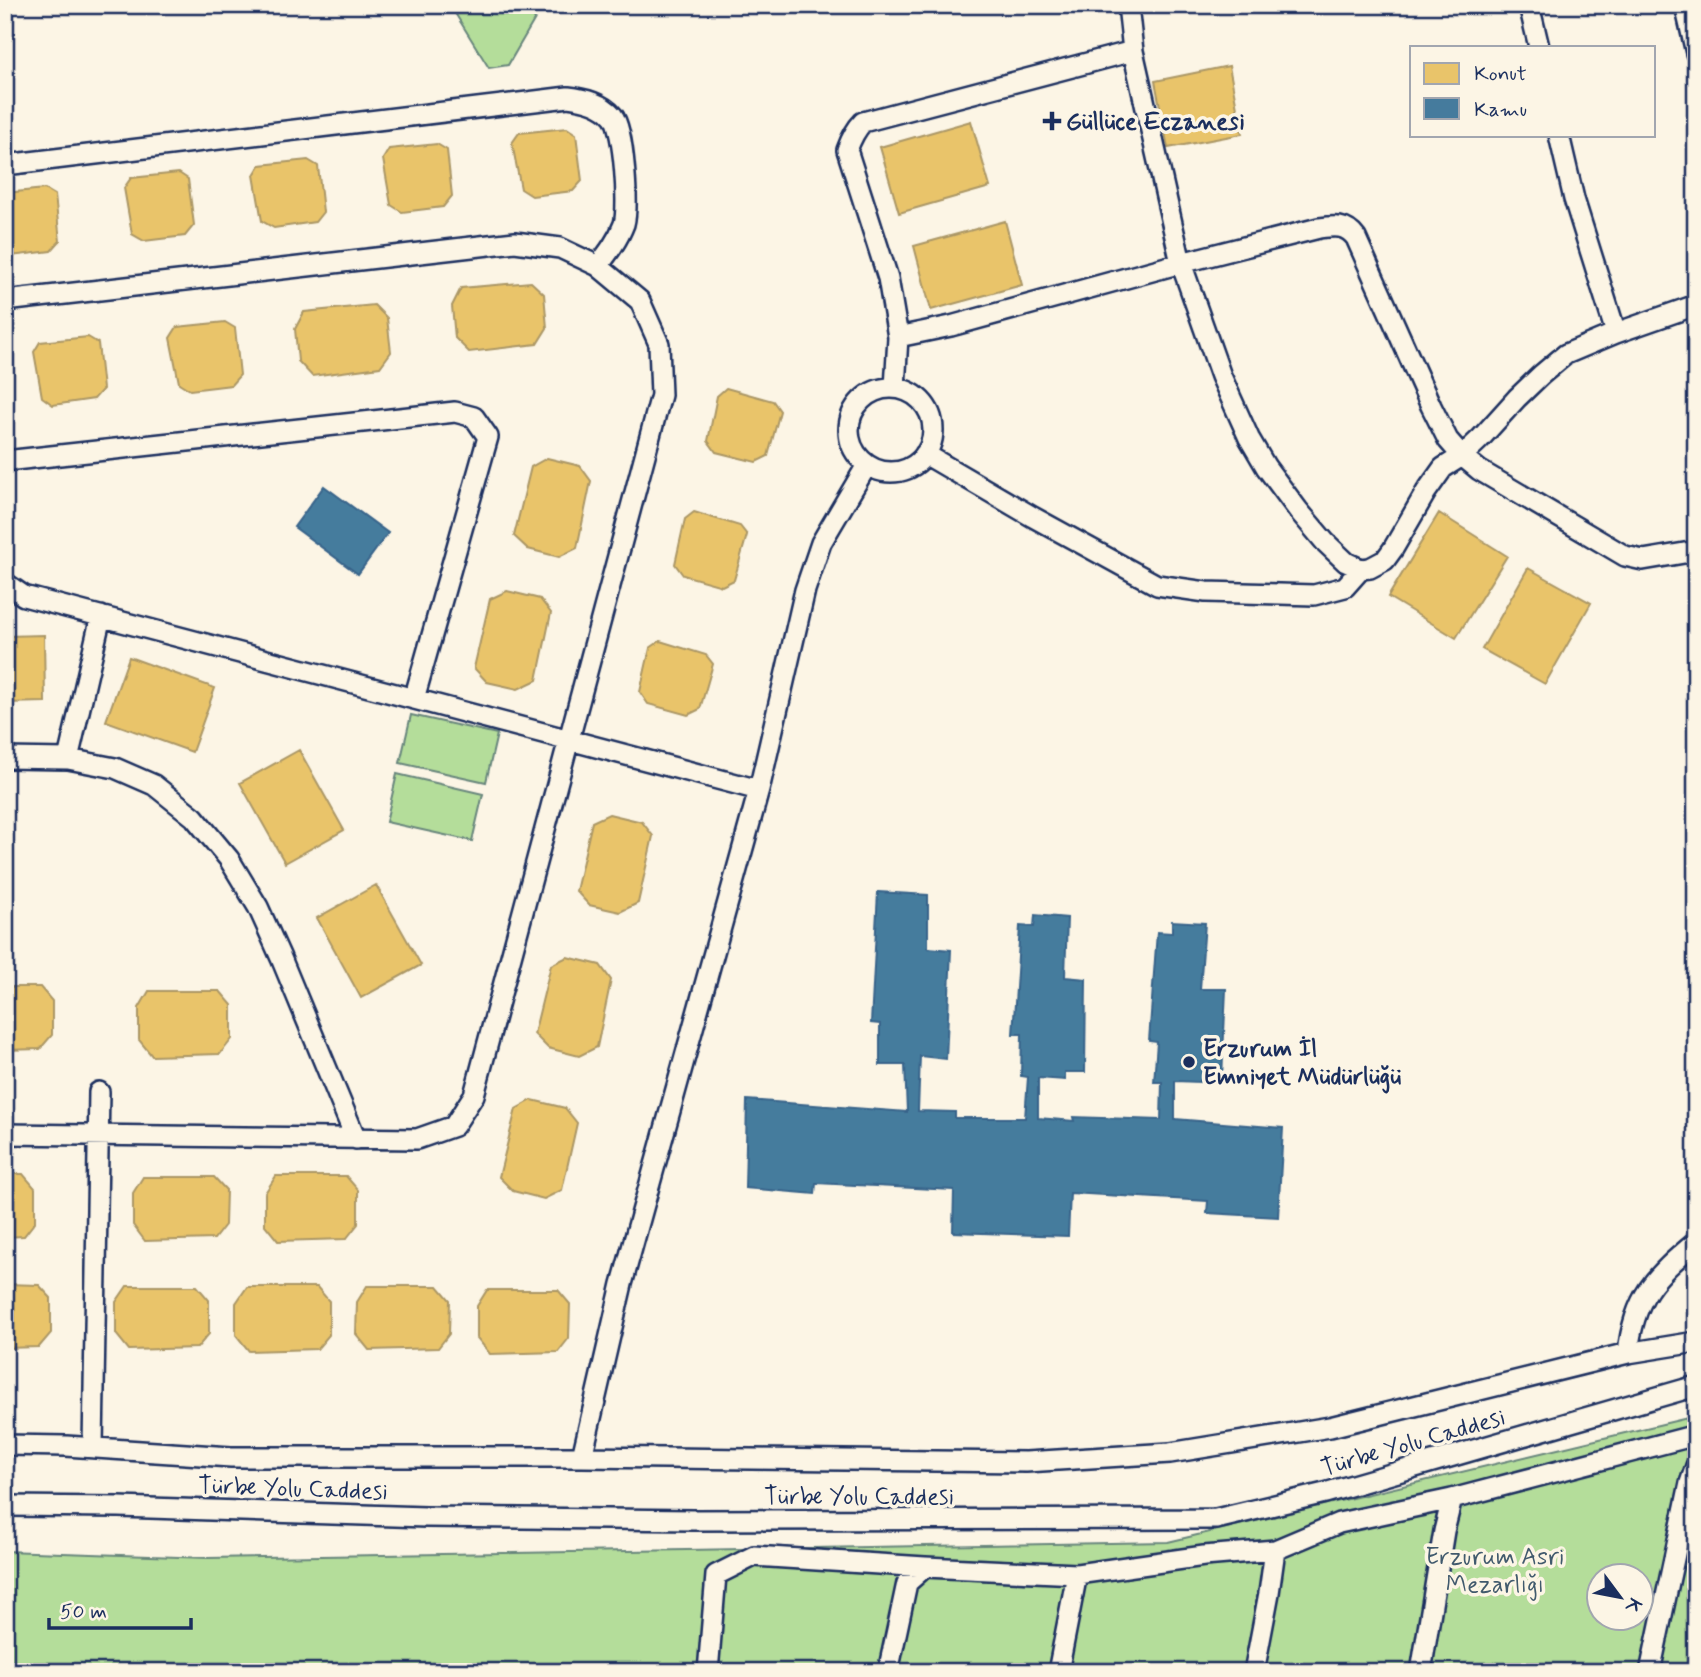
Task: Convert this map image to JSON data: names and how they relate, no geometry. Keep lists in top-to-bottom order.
{
  "streets": {
    "street": ["Türbe Yolu Caddesi"]
  },
  "parks": ["Erzurum Asri Mezarlığı"],
  "places": {
    "health": ["Güllüce Eczanesi"],
    "other": ["Erzurum İl Emniyet Müdürlüğü"]
  },
  "legend": ["Konut", "Kamu"],
  "scale_bar": "50 m",
  "north": "bottom right"
}
